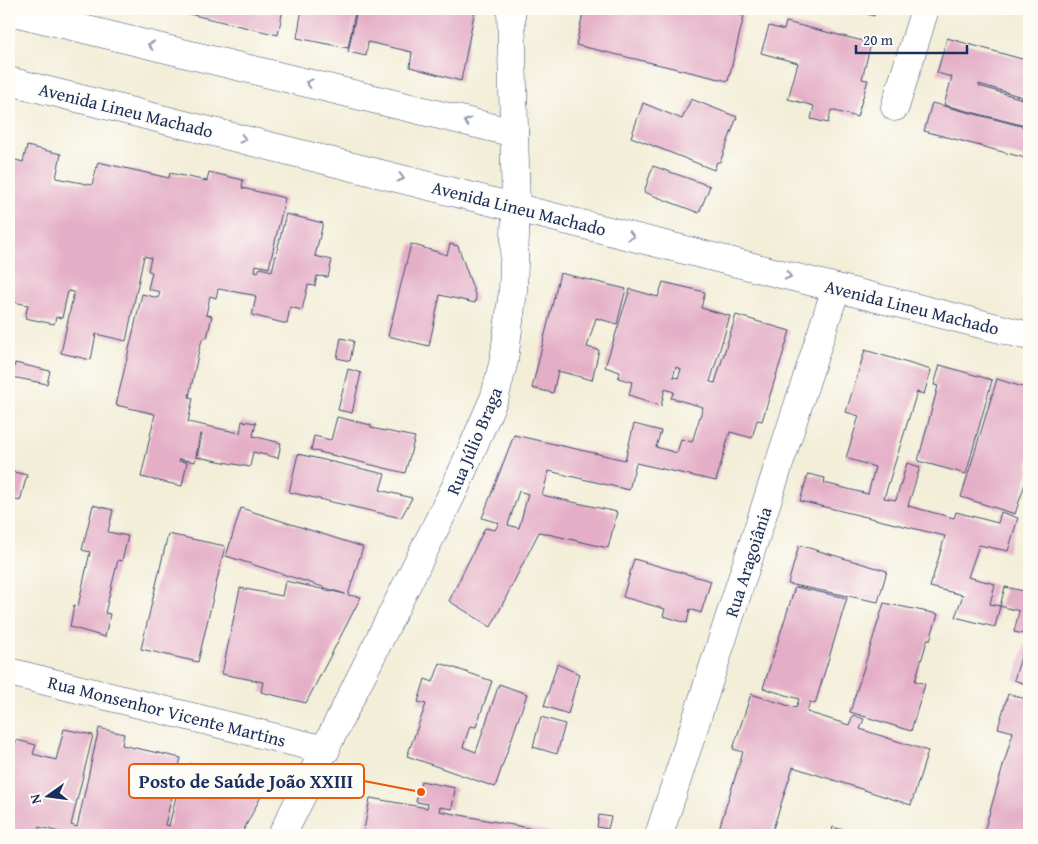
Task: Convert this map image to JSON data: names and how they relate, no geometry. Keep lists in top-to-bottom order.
{
  "streets": {
    "street": [
      "Avenida Lineu Machado",
      "Rua Júlio Braga",
      "Rua Aragoiânia",
      "Rua Monsenhor Vicente Martins"
    ]
  },
  "crossings": [
    ["Avenida Lineu Machado", "Rua Júlio Braga"],
    ["Avenida Lineu Machado", "Rua Aragoiânia"],
    ["Rua Júlio Braga", "Rua Monsenhor Vicente Martins"]
  ],
  "places": ["Posto de Saúde João XXIII"],
  "scale_bar": "20 m",
  "north": "left"
}
